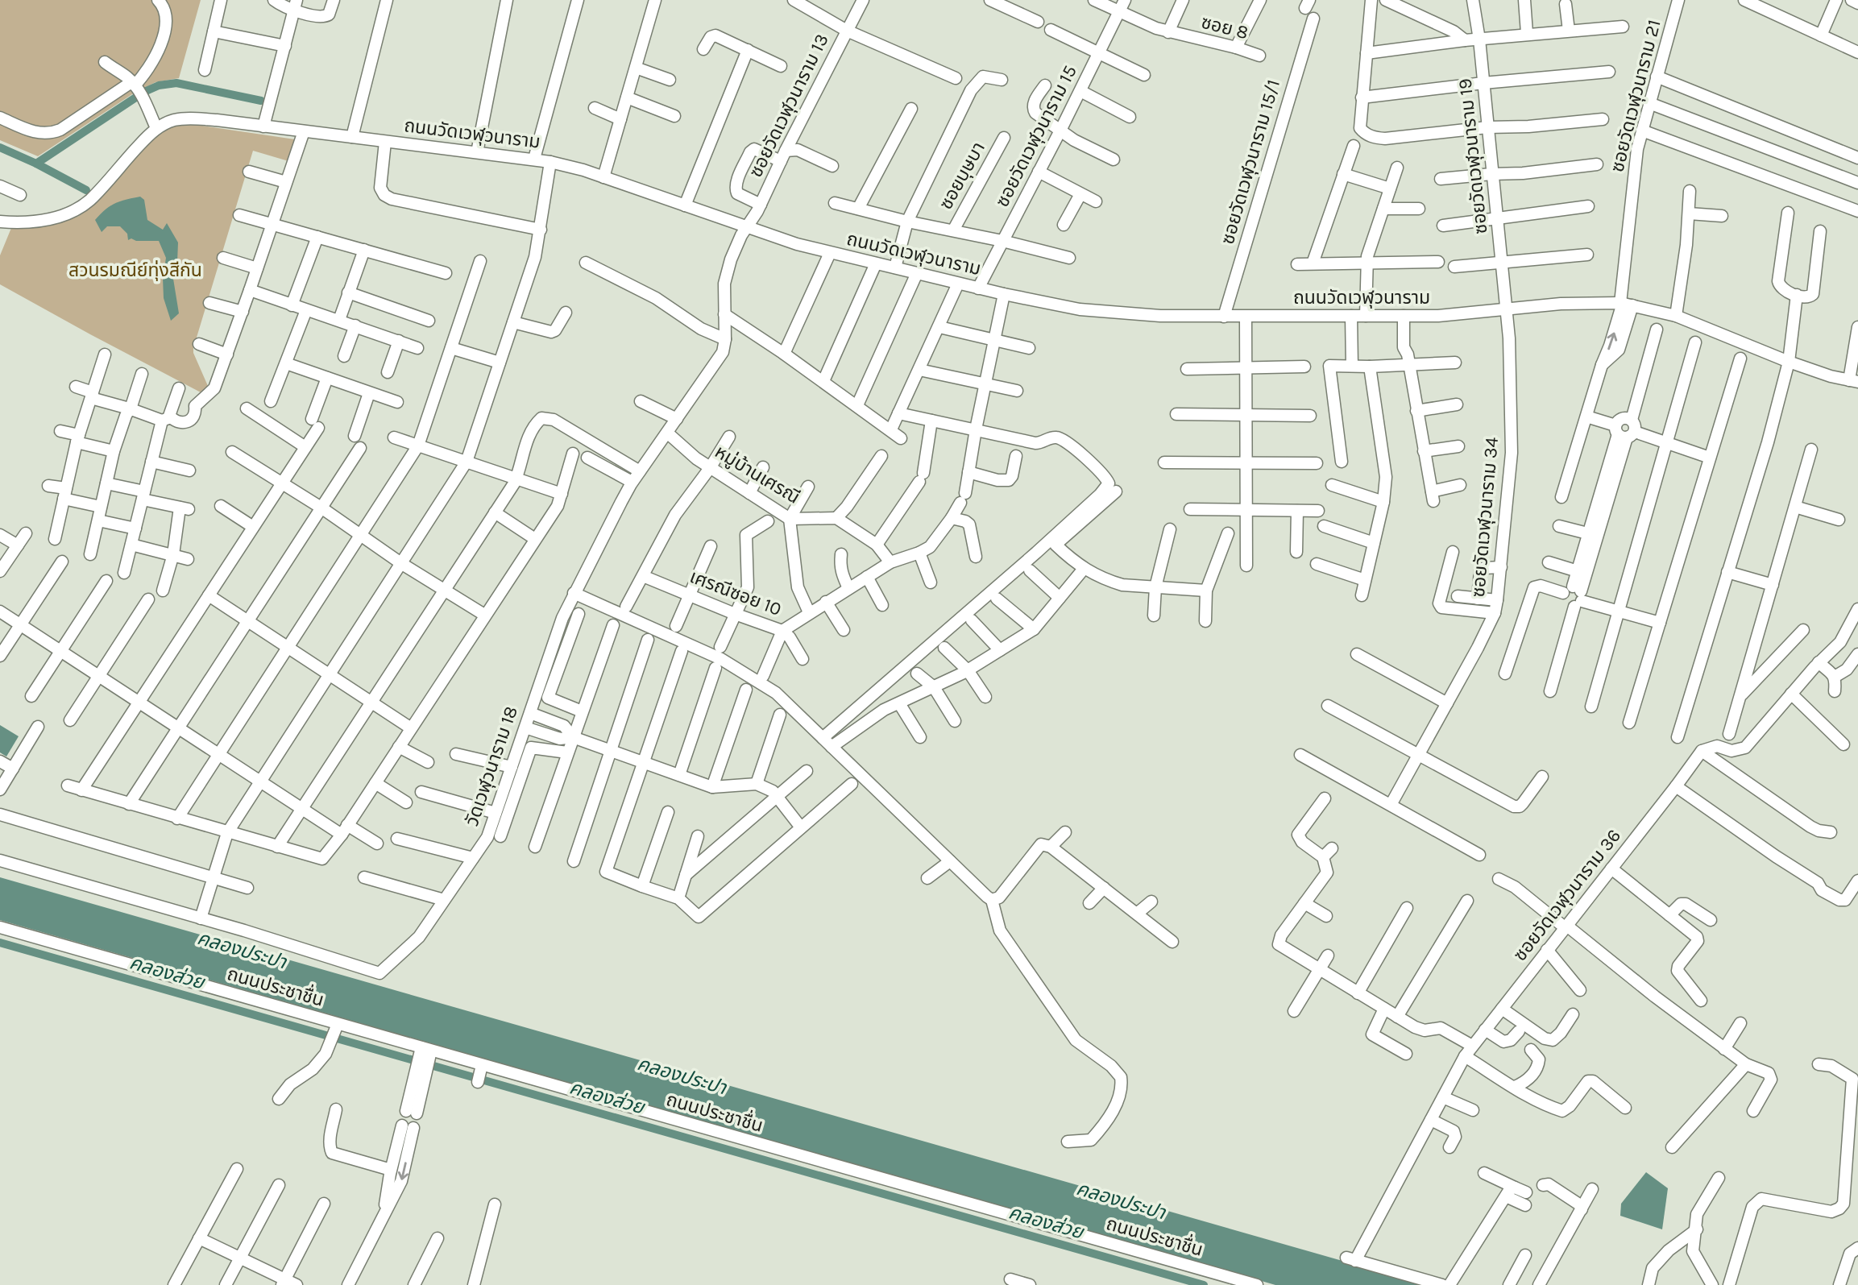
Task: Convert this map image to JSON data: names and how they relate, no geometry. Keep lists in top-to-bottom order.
{
  "streets": {
    "street": [
      "ซอย 8",
      "ซอยวัดเวฬุวนาราม 21",
      "ซอยวัดเวฬุวนาราม 13",
      "ถนนวัดเวฬุวนาราม",
      "ซอยวัดเวฬุวนาราม 15",
      "ซอยวัดเวฬุวนาราม 19",
      "ซอยวัดเวฬุวนาราม 15/1",
      "ซอยบุษบา",
      "หมู่บ้านเศรณี",
      "ซอยวัดเวฬุวนาราม 34",
      "เศรณีซอย 10",
      "วัดเวฬุวนาราม 18",
      "ซอยวัดเวฬุวนาราม 36",
      "ถนนประชาชื่น"
    ]
  },
  "crossings": [
    ["ซอย 8", "ซอยวัดเวฬุวนาราม 15"],
    ["ซอยวัดเวฬุวนาราม 21", "ถนนวัดเวฬุวนาราม"],
    ["ซอยวัดเวฬุวนาราม 13", "ถนนวัดเวฬุวนาราม"],
    ["ซอยวัดเวฬุวนาราม 13", "วัดเวฬุวนาราม 18"],
    ["ถนนวัดเวฬุวนาราม", "ซอยวัดเวฬุวนาราม 15"],
    ["ถนนวัดเวฬุวนาราม", "ซอยวัดเวฬุวนาราม 19"],
    ["ถนนวัดเวฬุวนาราม", "ซอยวัดเวฬุวนาราม 15/1"],
    ["ถนนวัดเวฬุวนาราม", "ซอยวัดเวฬุวนาราม 34"],
    ["ถนนวัดเวฬุวนาราม", "วัดเวฬุวนาราม 18"],
    ["ซอยวัดเวฬุวนาราม 19", "ซอยวัดเวฬุวนาราม 34"],
    ["หมู่บ้านเศรณี", "วัดเวฬุวนาราม 18"]
  ],
  "water": ["คลองประปา", "คลองส่วย"],
  "parks": ["สวนรมณีย์ทุ่งสีกัน"]
}
